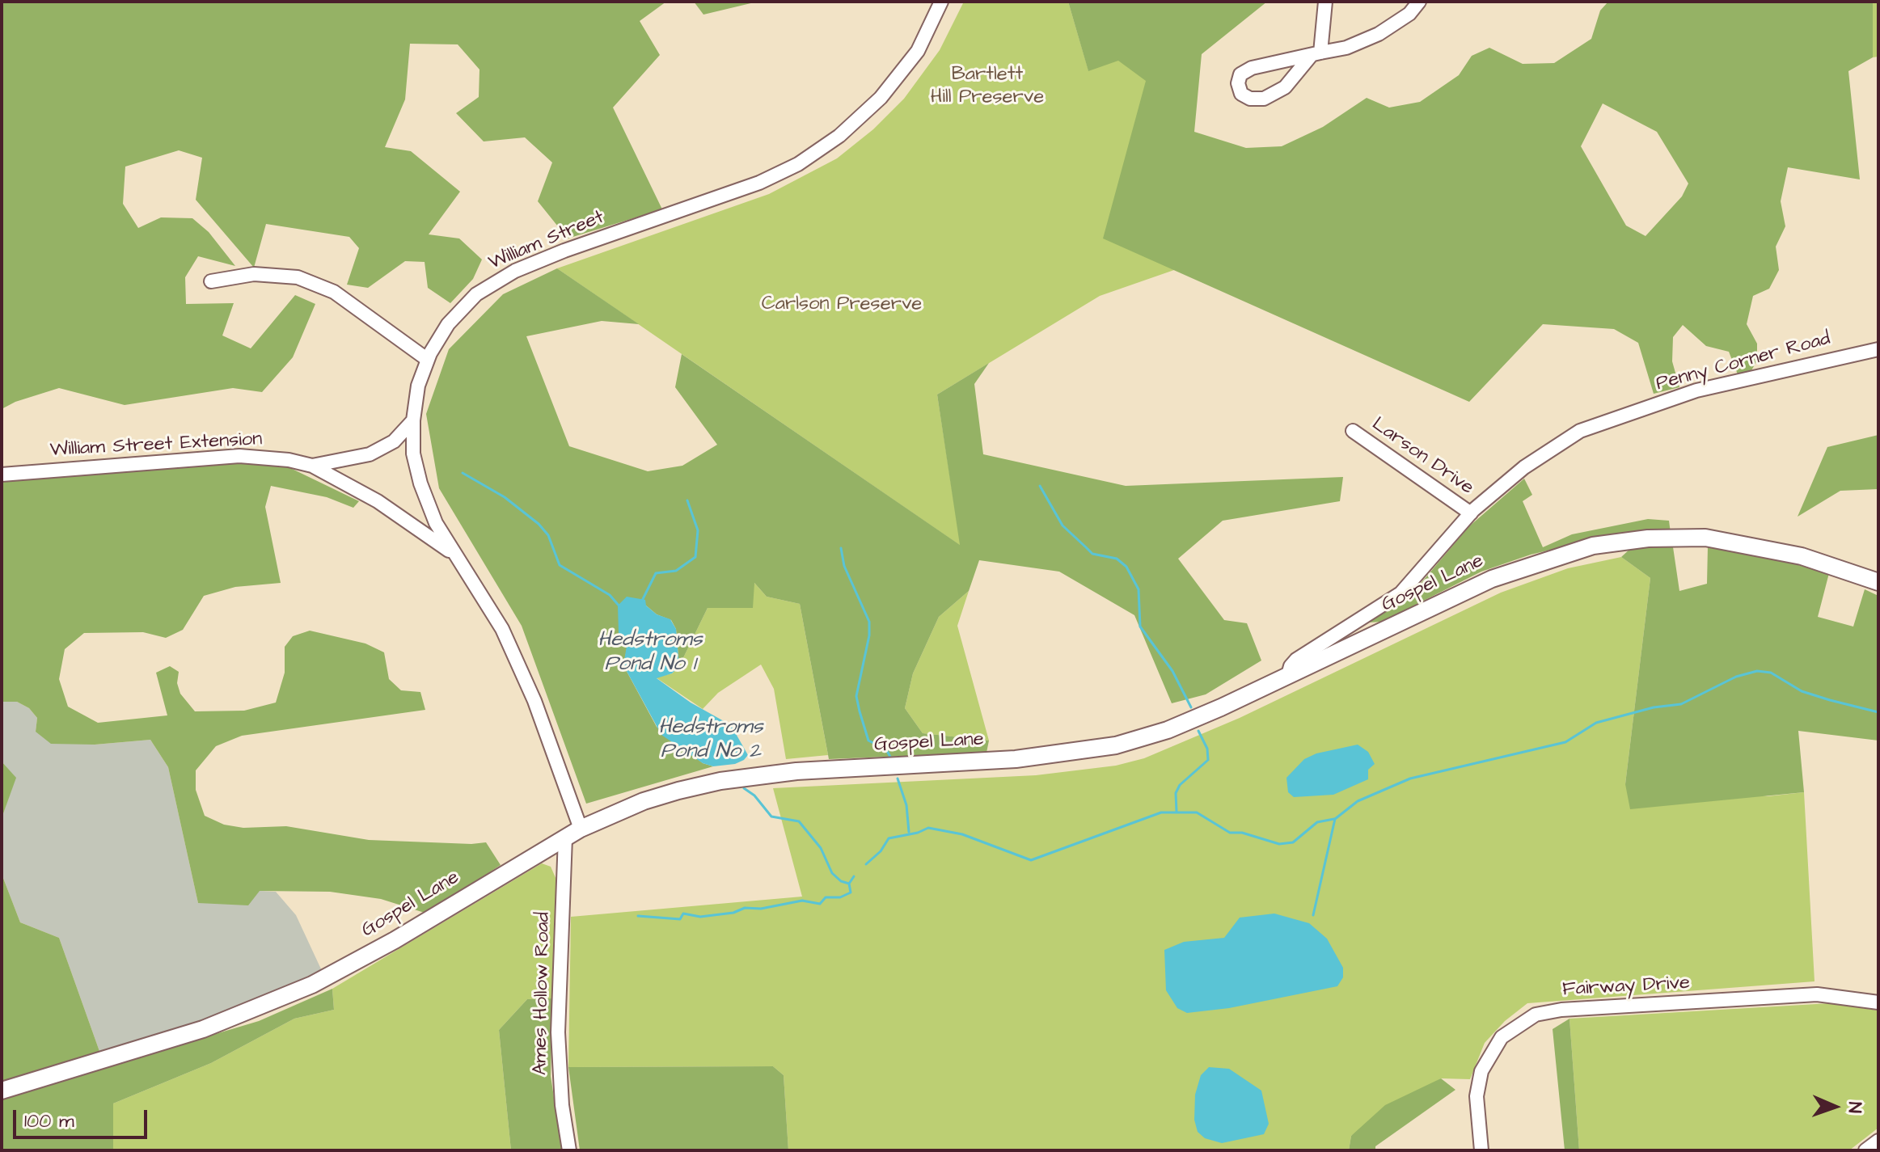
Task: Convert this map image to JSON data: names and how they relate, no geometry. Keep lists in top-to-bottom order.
{
  "streets": {
    "main road": ["Gospel Lane"],
    "street": [
      "William Street",
      "Penny Corner Road",
      "William Street Extension",
      "Larson Drive",
      "Fairway Drive",
      "Ames Hollow Road"
    ]
  },
  "crossings": [
    ["William Street", "William Street Extension"],
    ["William Street", "Gospel Lane"],
    ["Penny Corner Road", "Larson Drive"],
    ["Penny Corner Road", "Gospel Lane"],
    ["Gospel Lane", "Ames Hollow Road"]
  ],
  "water": ["Hedstroms Pond No 1", "Hedstroms Pond No 2"],
  "parks": ["Bartlett Hill Preserve", "Carlson Preserve"],
  "scale_bar": "100 m",
  "north": "right"
}
